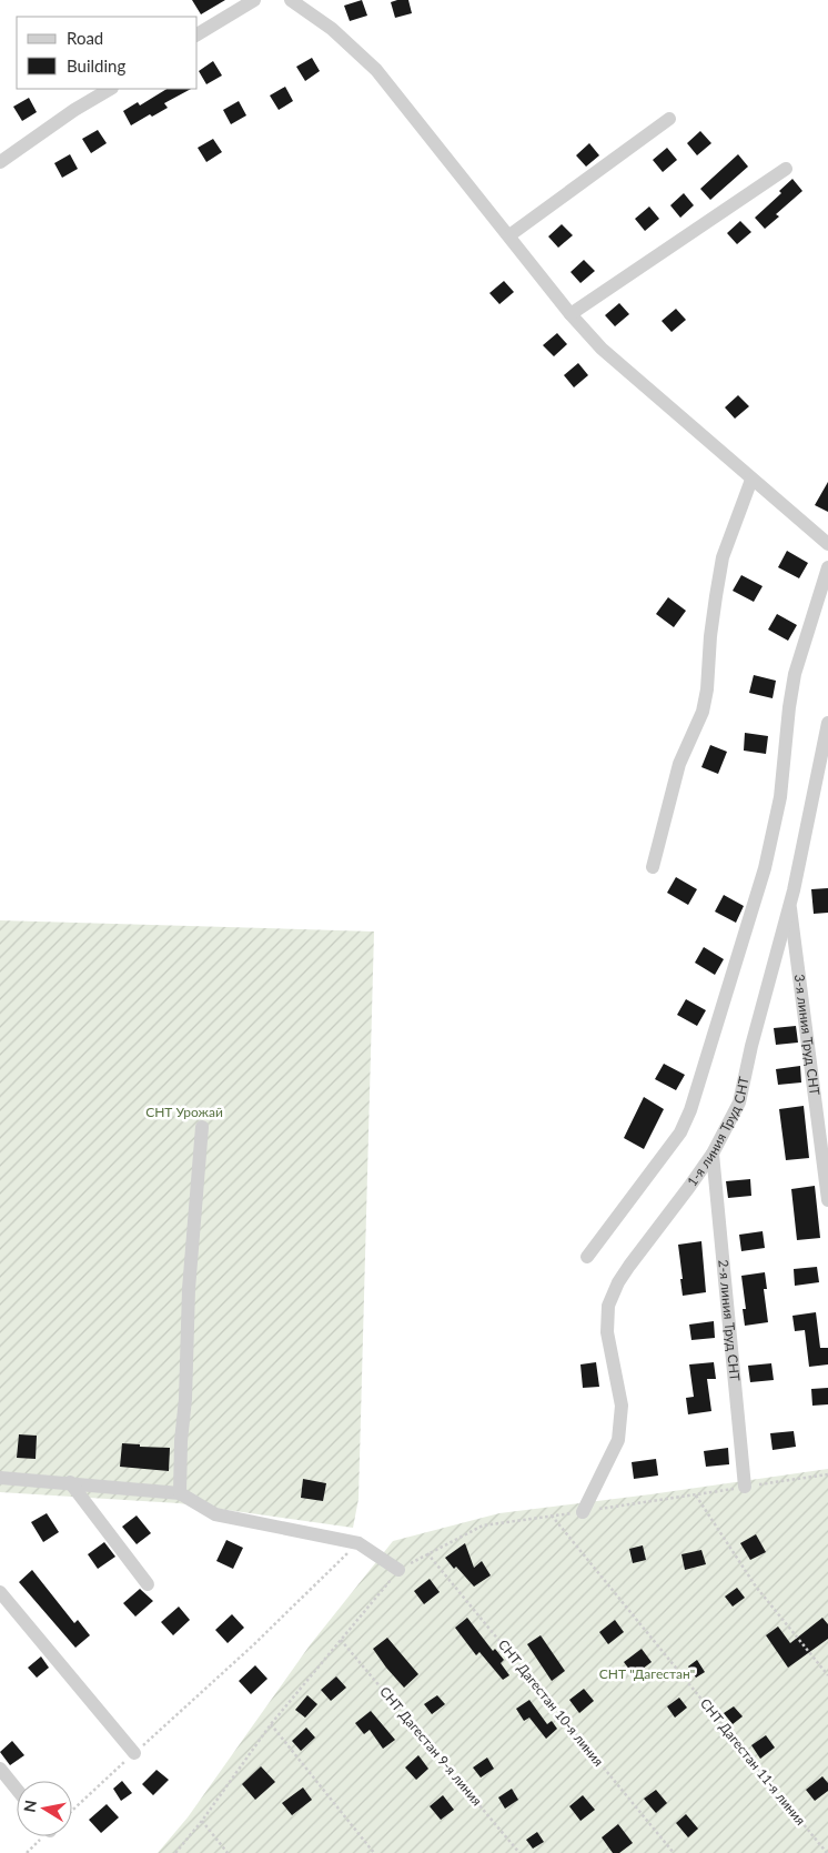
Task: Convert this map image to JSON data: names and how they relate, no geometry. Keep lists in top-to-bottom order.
{
  "streets": {
    "street": ["3-я линия Труд СНТ", "1-я линия Труд СНТ", "2-я линия Труд СНТ"],
    "path": ["СНТ Дагестан 10-я линия", "СНТ Дагестан 9-я линия", "СНТ Дагестан 11-я линия"]
  },
  "crossings": [
    ["3-я линия Труд СНТ", "1-я линия Труд СНТ"],
    ["1-я линия Труд СНТ", "2-я линия Труд СНТ"]
  ],
  "parks": ["СНТ Урожай", "СНТ \"Дагестан\""],
  "legend": ["Road", "Building"],
  "north": "left"
}
